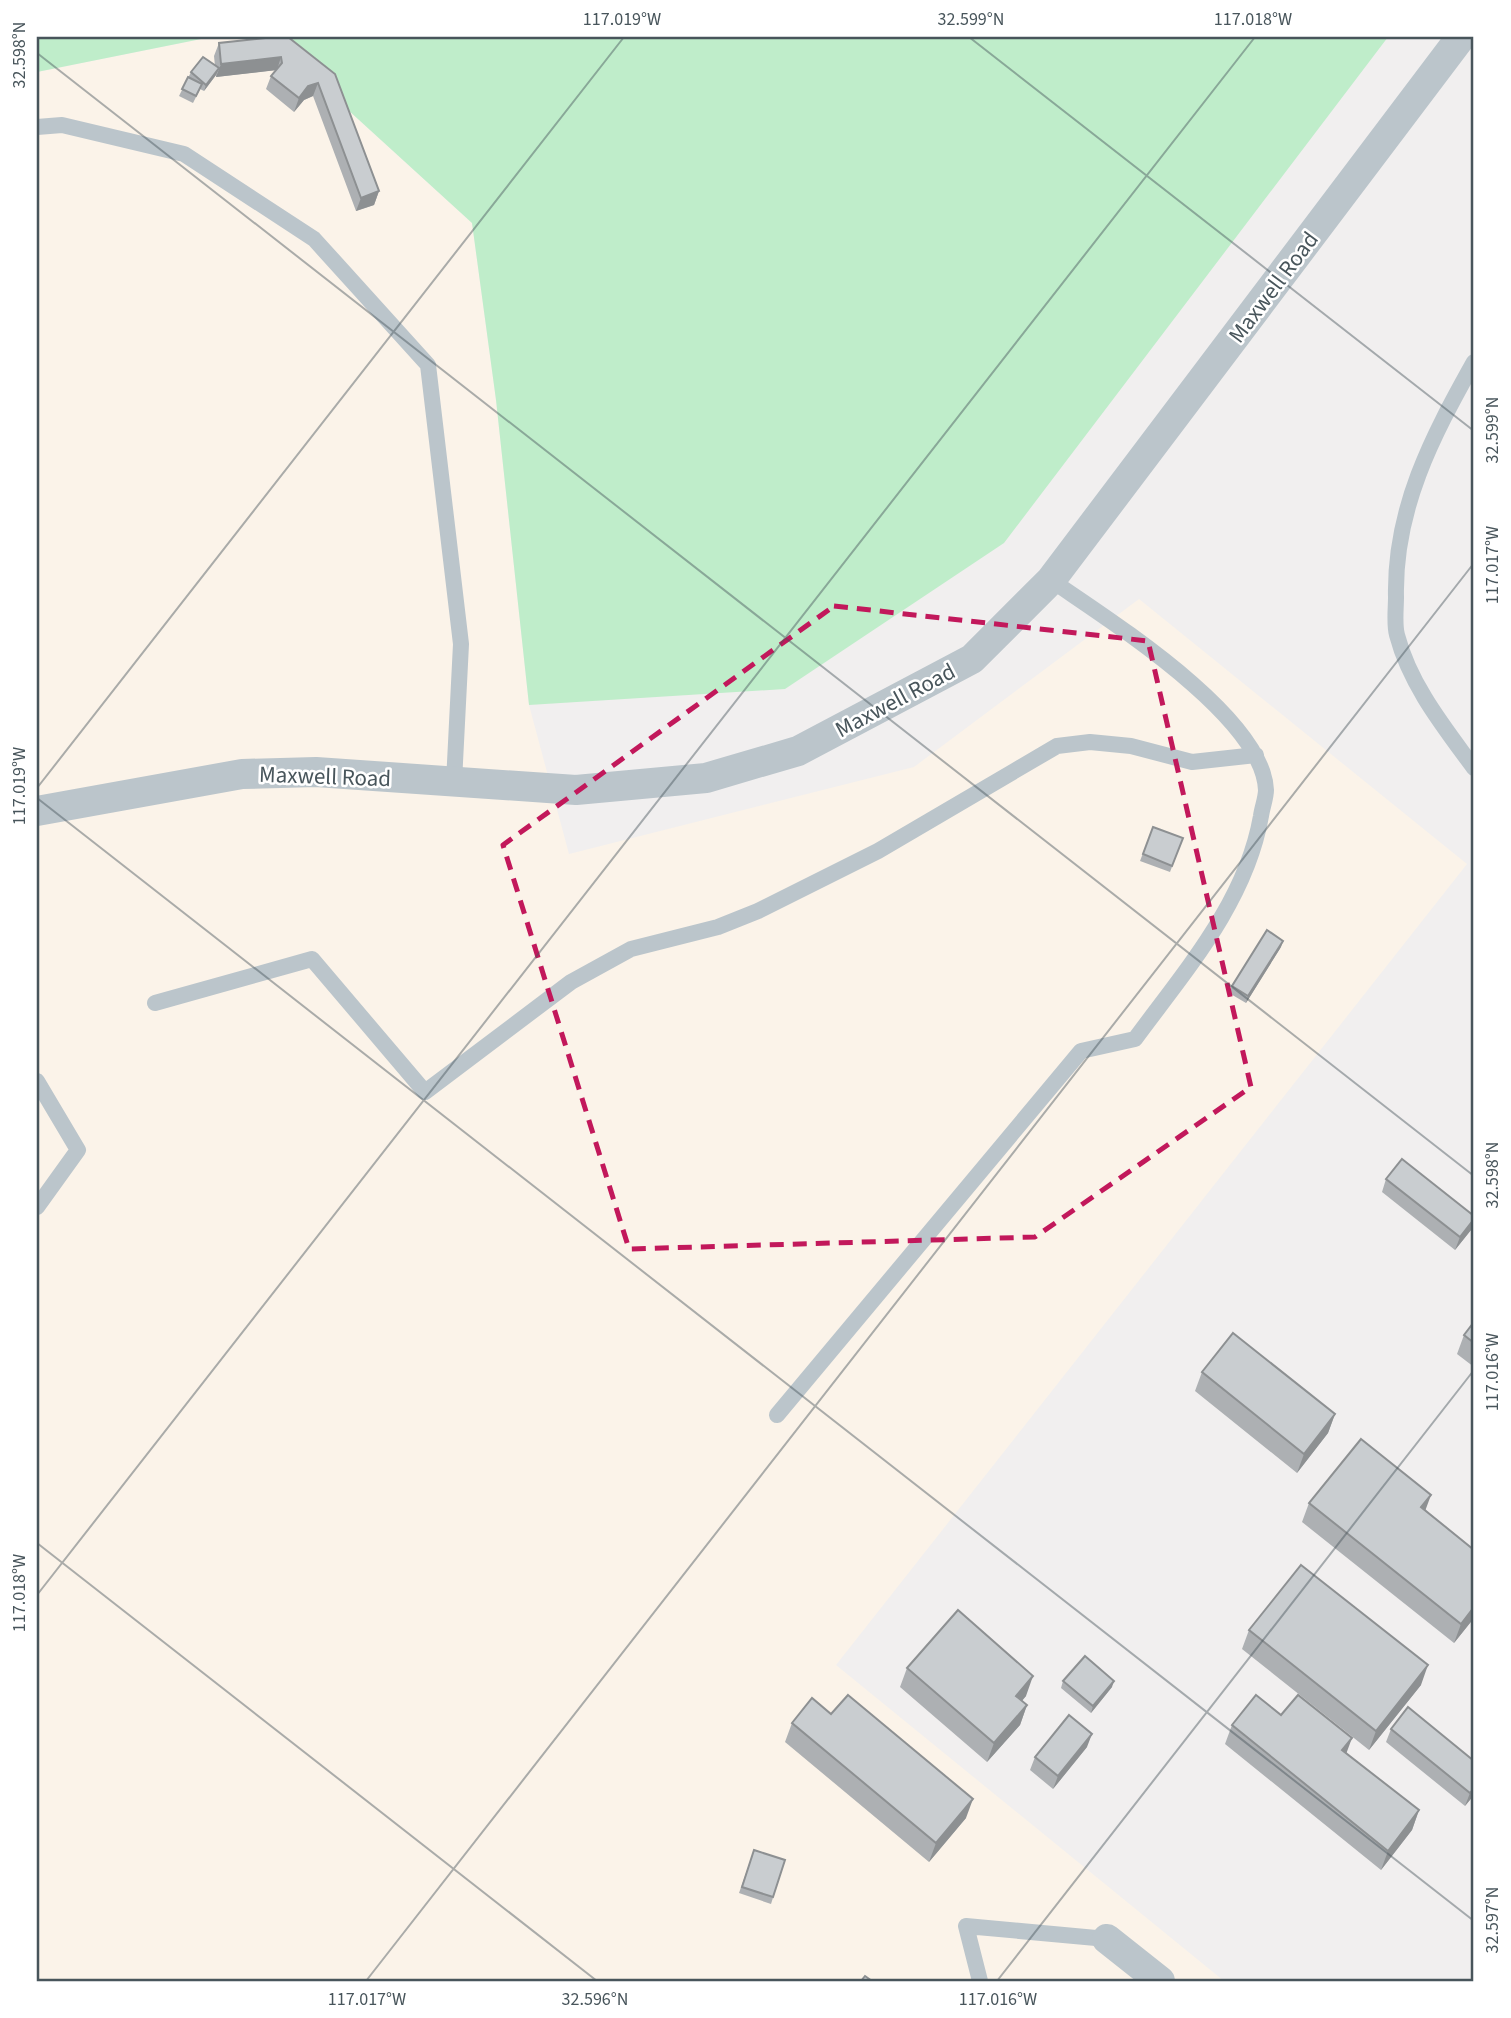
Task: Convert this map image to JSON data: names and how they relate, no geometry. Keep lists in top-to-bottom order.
{
  "streets": {
    "street": ["Maxwell Road"]
  },
  "coordinates": [
    "117.019°W",
    "32.599°N",
    "117.018°W",
    "32.598°N",
    "117.017°W",
    "117.016°W",
    "32.597°N",
    "32.596°N"
  ]
}
